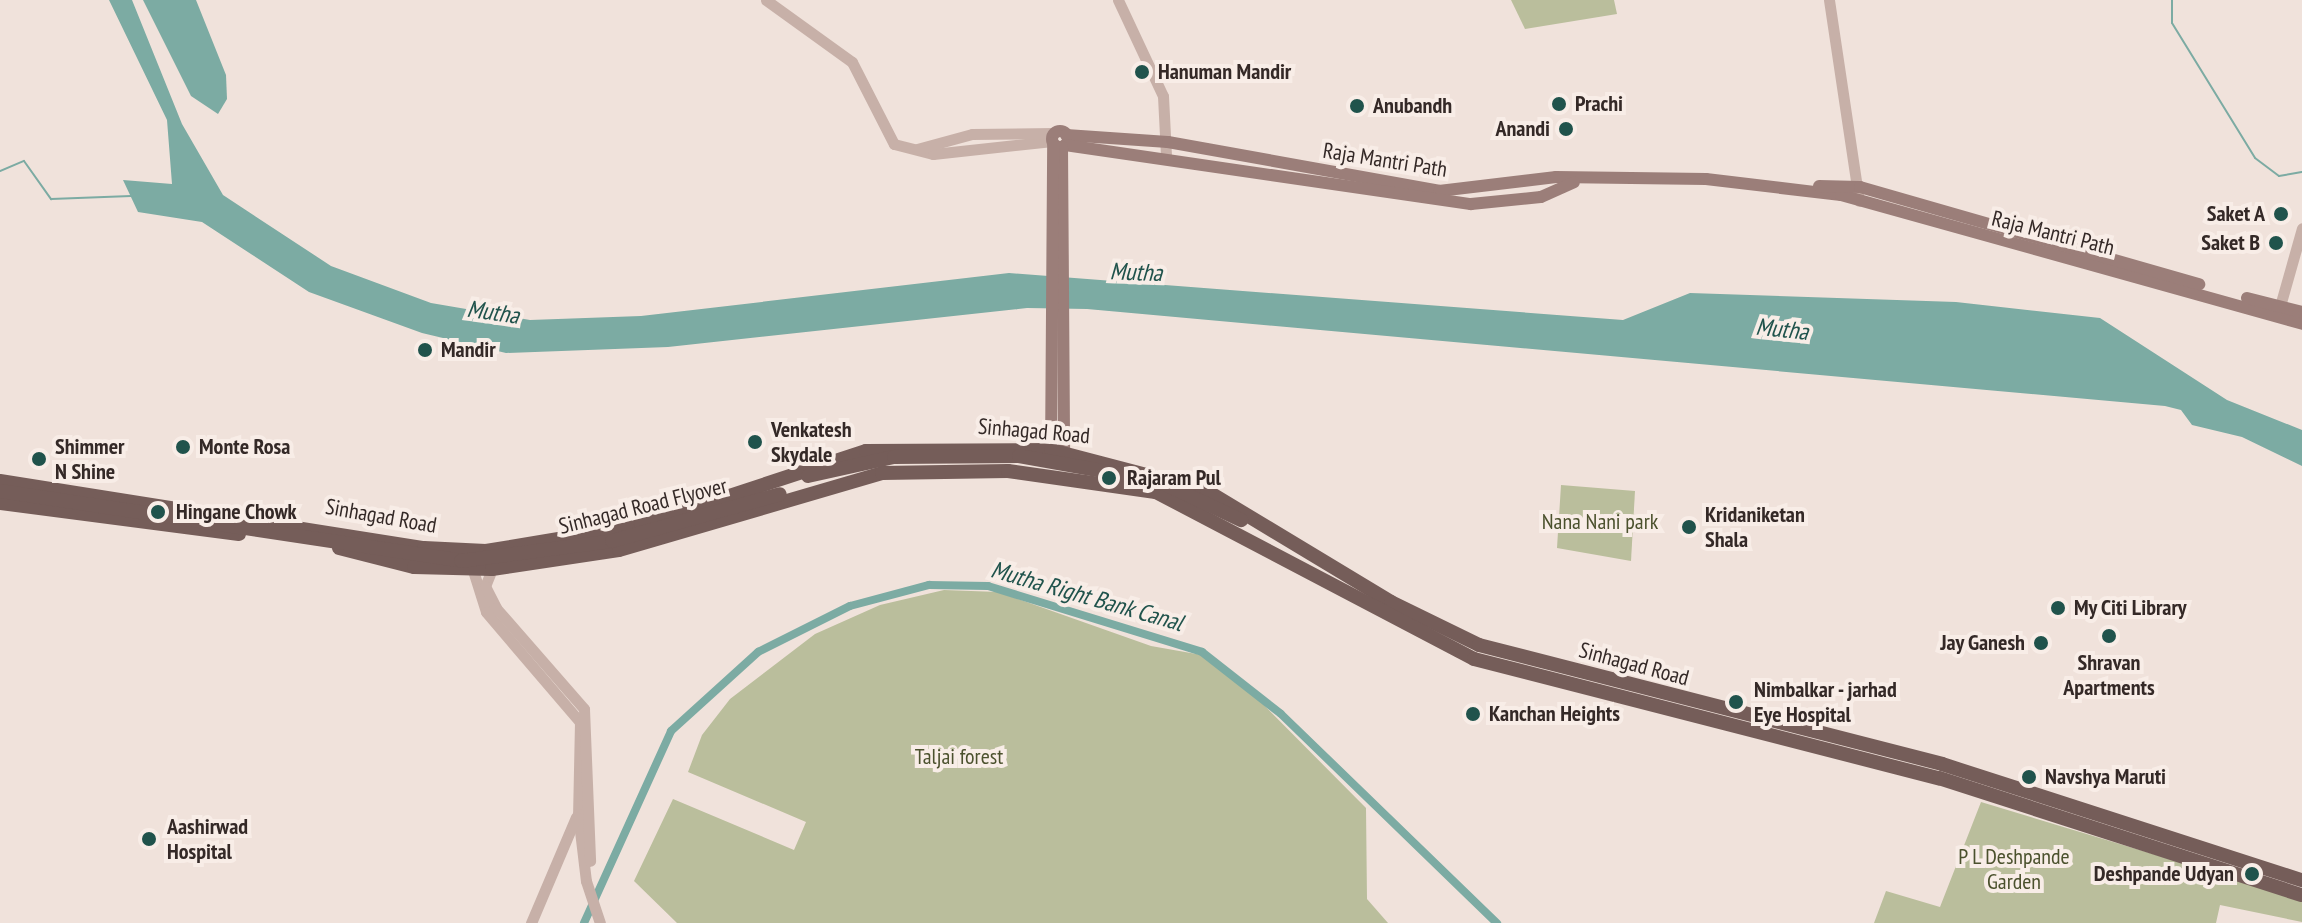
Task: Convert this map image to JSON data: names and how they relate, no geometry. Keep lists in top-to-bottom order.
{
  "streets": {
    "main road": ["Raja Mantri Path", "Sinhagad Road", "Sinhagad Road Flyover"]
  },
  "crossings": [
    ["Sinhagad Road", "Sinhagad Road Flyover"]
  ],
  "water": ["Mutha", "Mutha Right Bank Canal"],
  "parks": ["Nana Nani park", "Taljai forest", "P L Deshpande Garden"],
  "places": [
    "Hanuman Mandir",
    "Prachi",
    "Anubandh",
    "Anandi",
    "Saket A",
    "Saket B",
    "Mandir",
    "Venkatesh Skydale",
    "Monte Rosa",
    "Shimmer N Shine",
    "Rajaram Pul",
    "Hingane Chowk",
    "Kridaniketan Shala",
    "My Citi Library",
    "Shravan Apartments",
    "Jay Ganesh",
    "Nimbalkar - jarhad Eye Hospital",
    "Kanchan Heights",
    "Navshya Maruti",
    "Aashirwad Hospital",
    "Deshpande Udyan"
  ]
}
